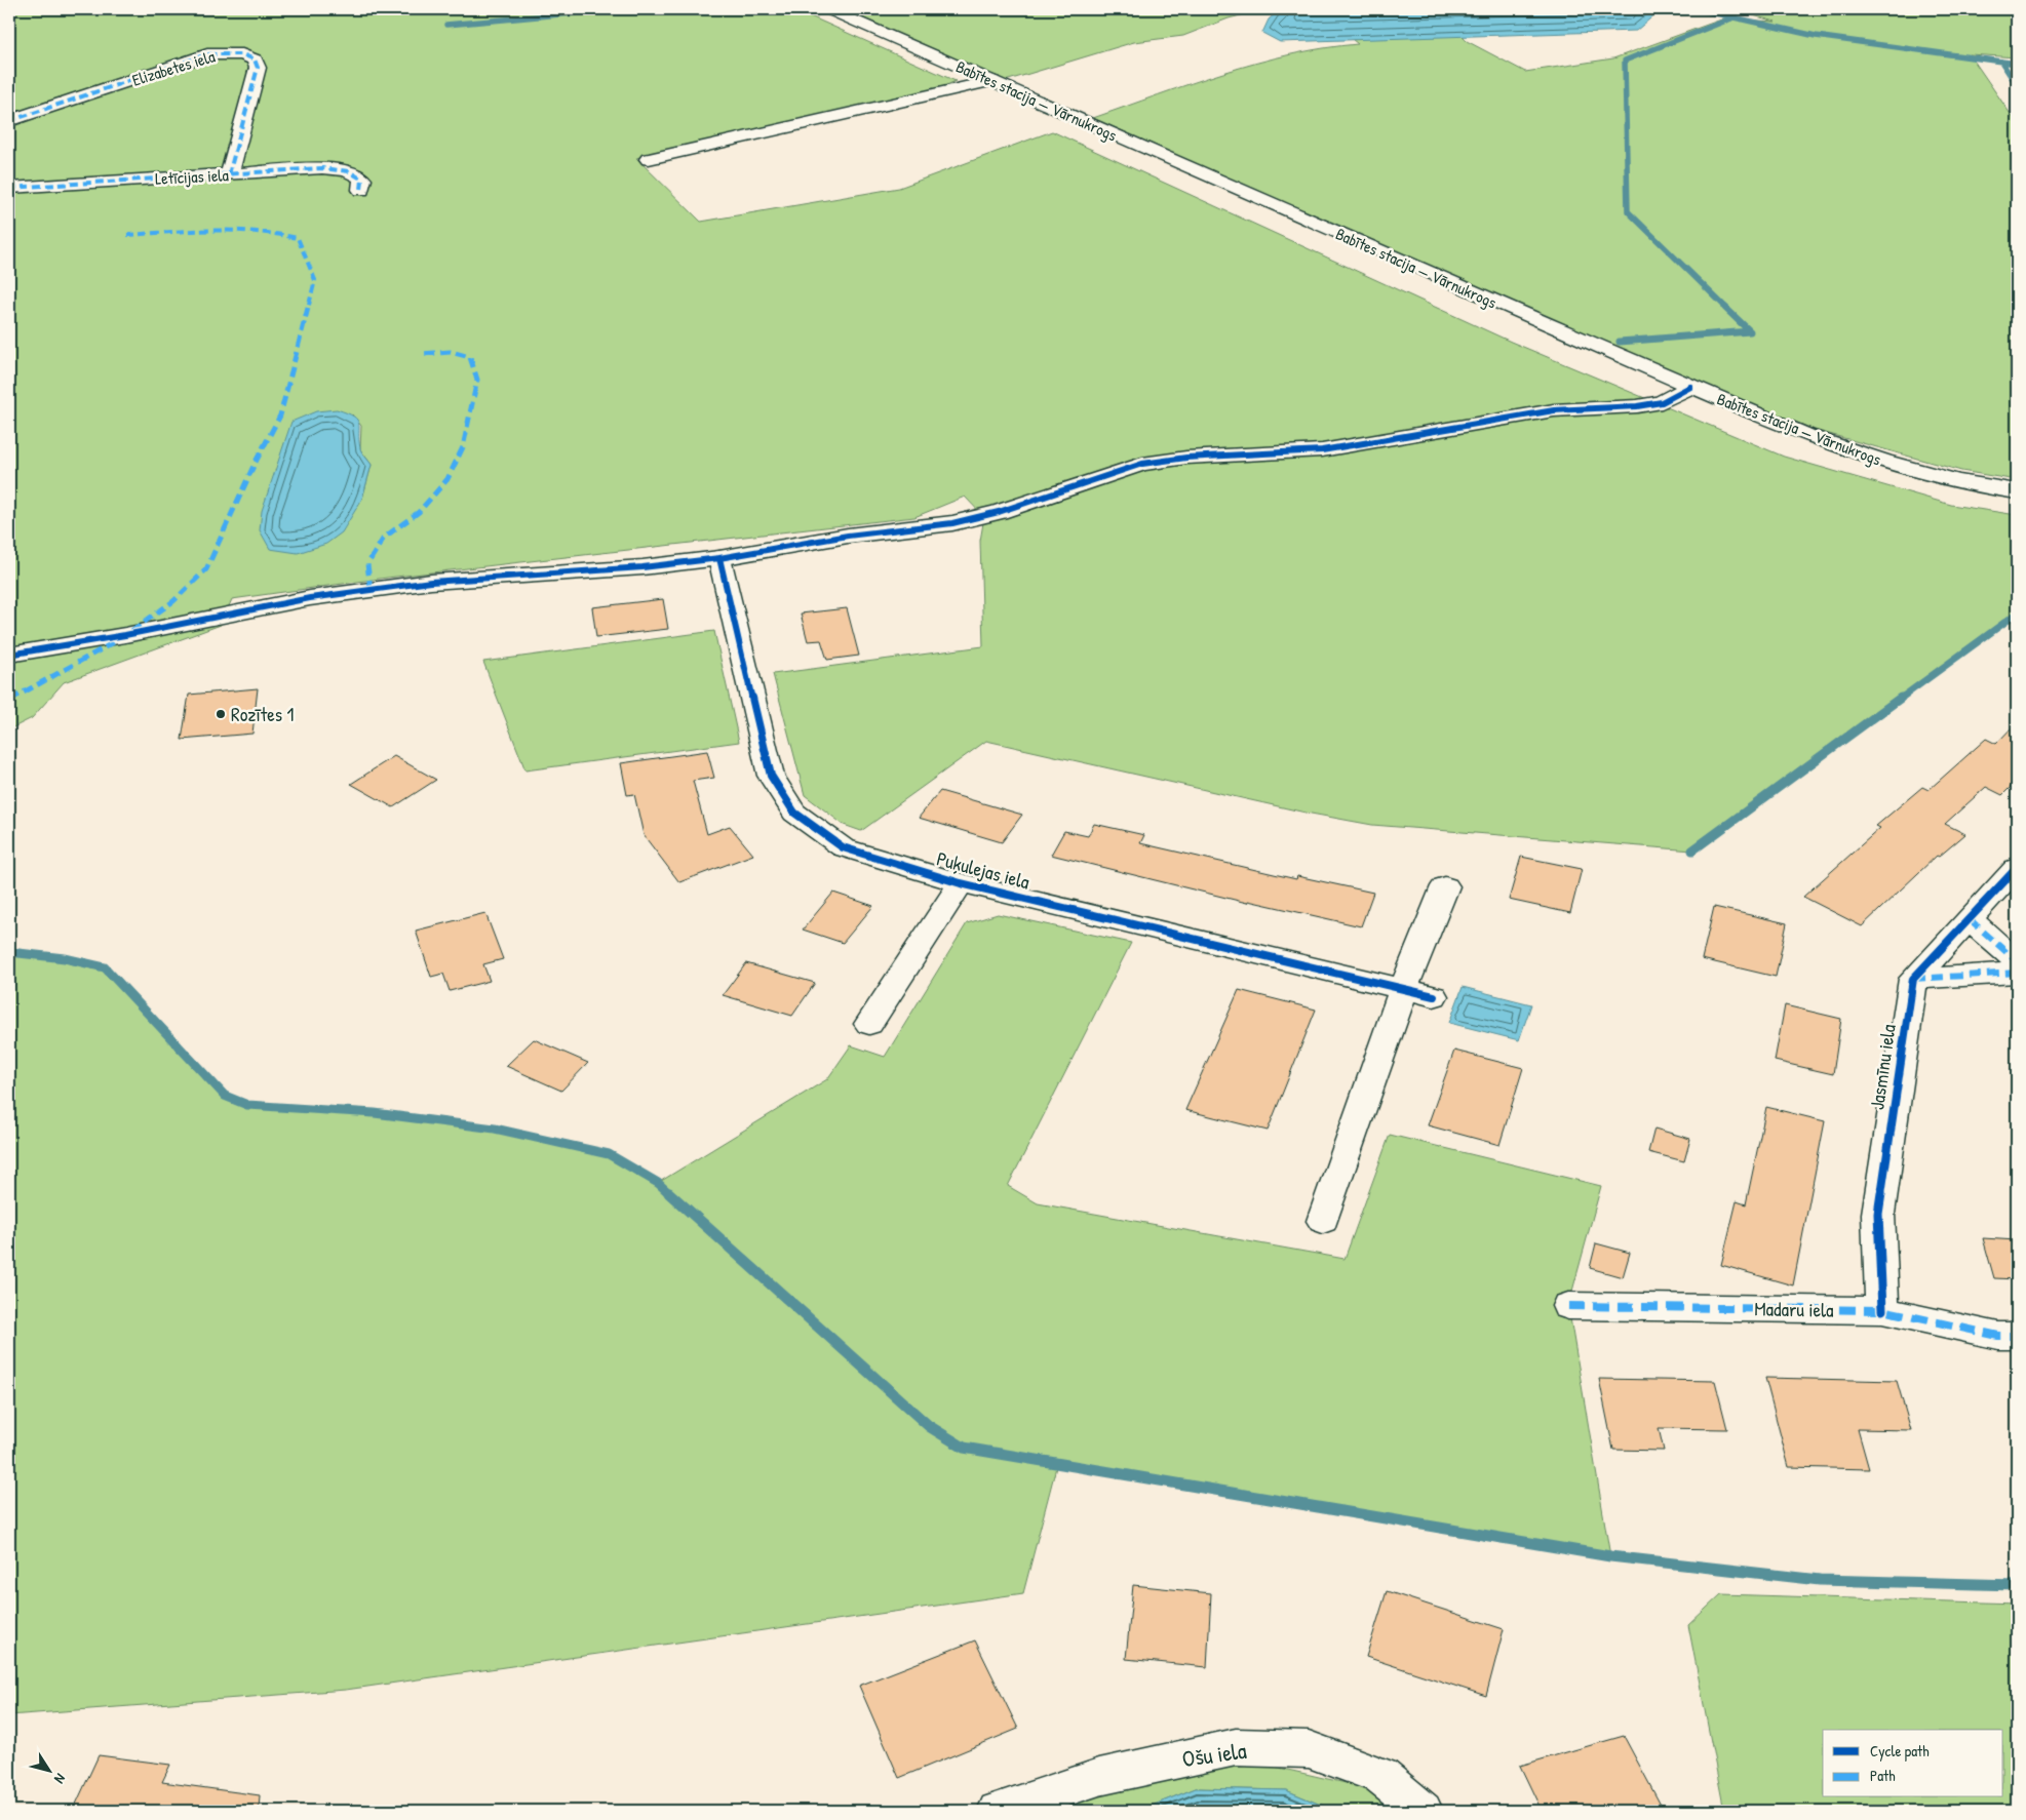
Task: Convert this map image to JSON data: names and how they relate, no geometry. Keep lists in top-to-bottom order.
{
  "streets": {
    "street": [
      "Elizabetes iela",
      "Babītes stacija — Vārnukrogs",
      "Letīcijas iela",
      "Puķulejas iela",
      "Jasmīnu iela",
      "Madaru iela",
      "Ošu iela"
    ]
  },
  "crossings": [
    ["Elizabetes iela", "Letīcijas iela"],
    ["Jasmīnu iela", "Madaru iela"]
  ],
  "places": ["Rozītes 1"],
  "legend": ["Cycle path", "Path"],
  "north": "bottom right"
}
